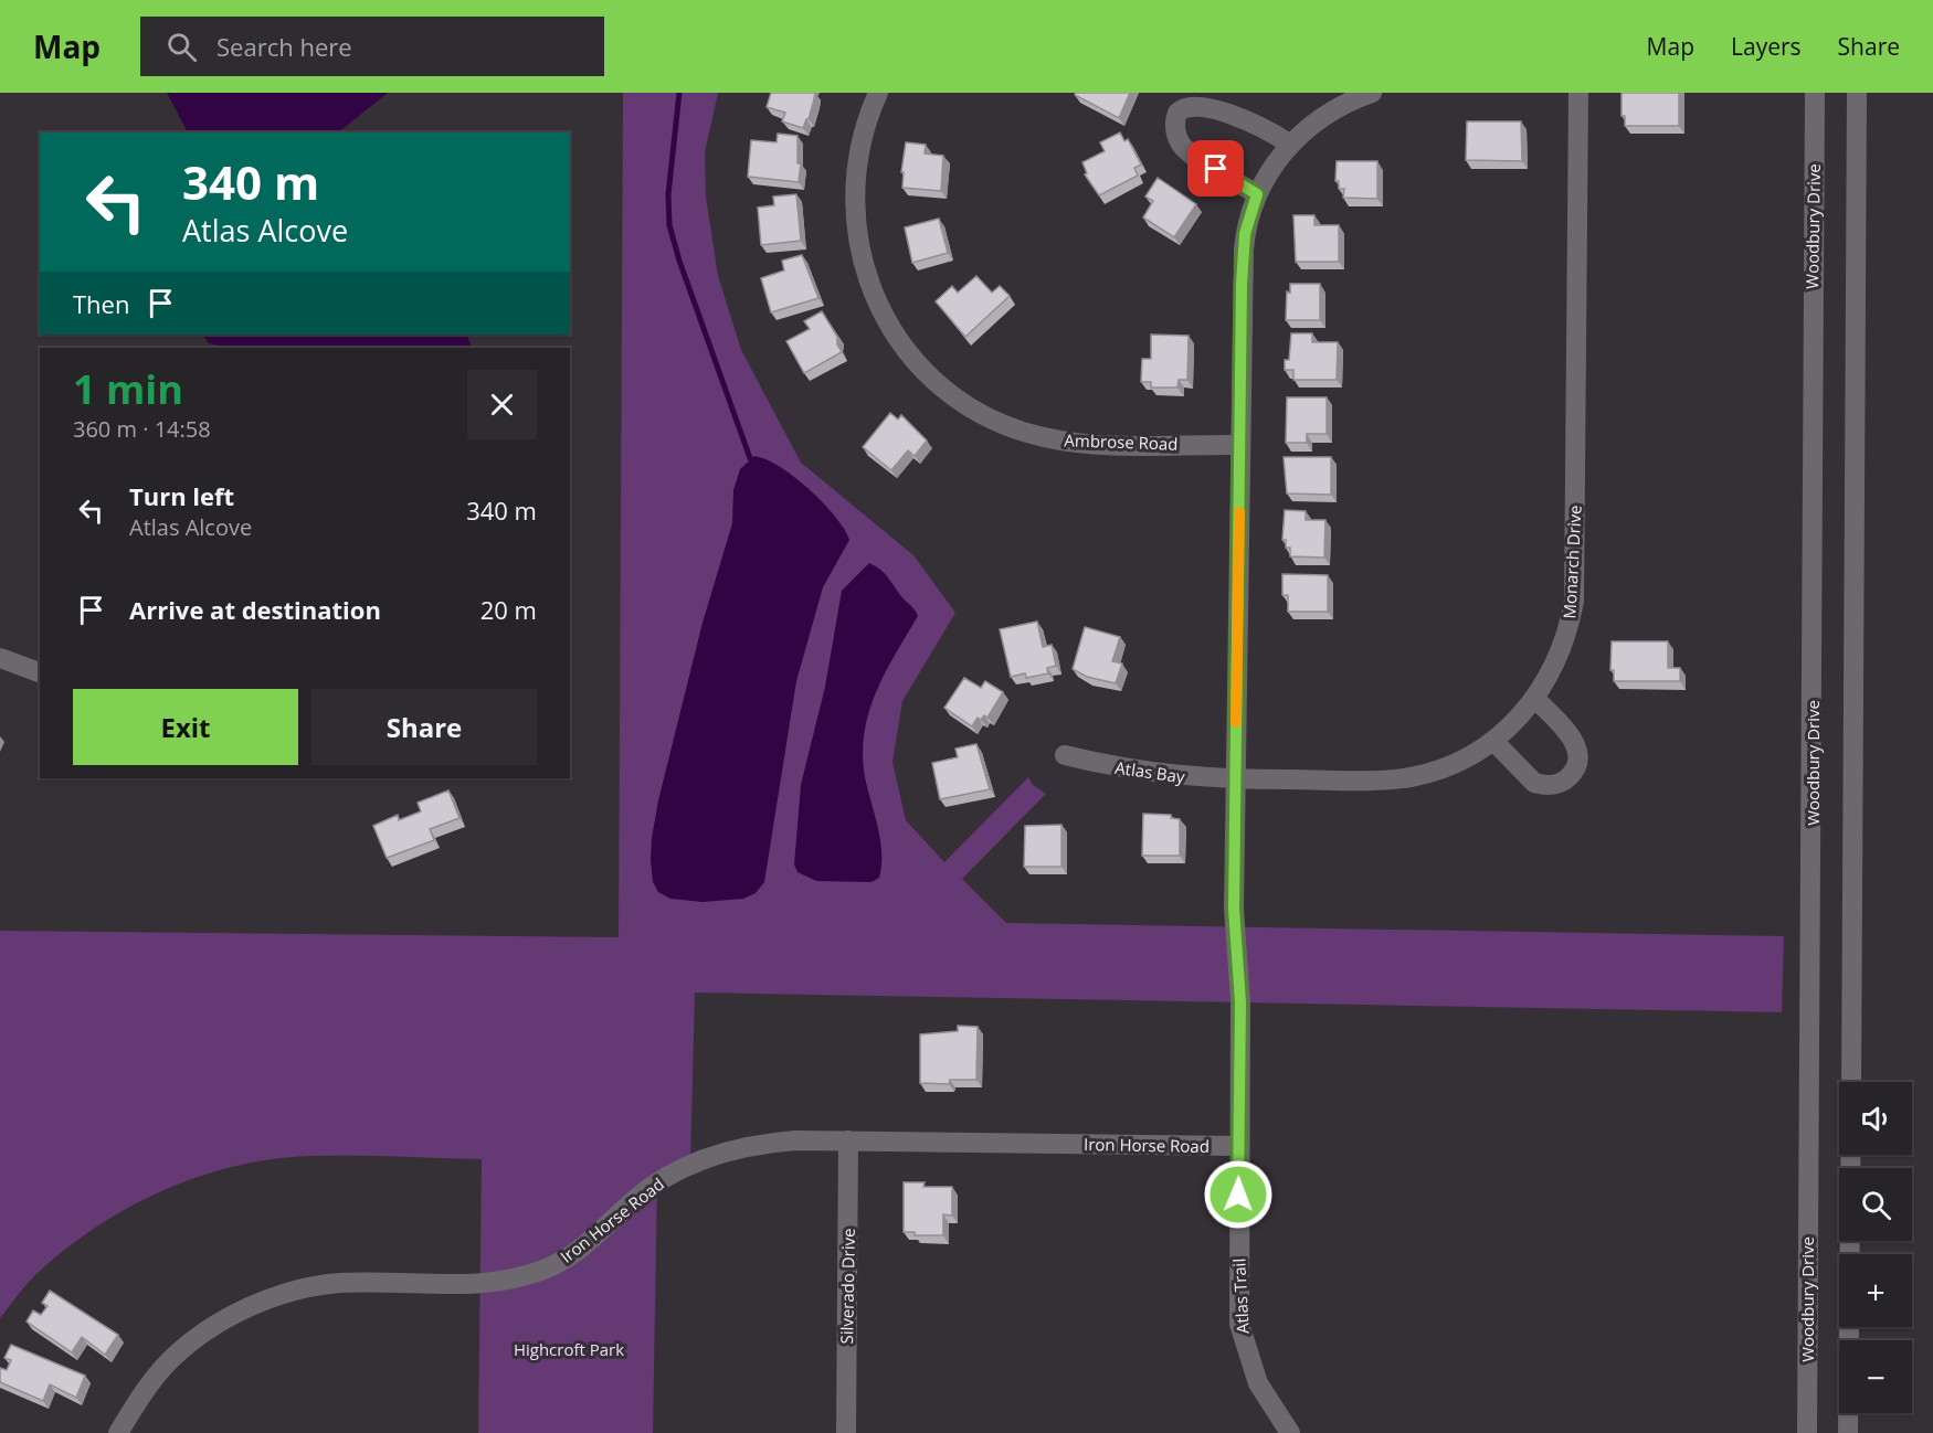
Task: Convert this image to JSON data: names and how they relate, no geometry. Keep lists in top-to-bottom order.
{
  "streets": {
    "street": [
      "Woodbury Drive",
      "Ambrose Road",
      "Monarch Drive",
      "Atlas Bay",
      "Iron Horse Road",
      "Silverado Drive",
      "Atlas Trail"
    ]
  },
  "crossings": [
    ["Ambrose Road", "Atlas Trail"],
    ["Monarch Drive", "Atlas Bay"],
    ["Monarch Drive", "Atlas Trail"],
    ["Atlas Bay", "Atlas Trail"],
    ["Iron Horse Road", "Silverado Drive"],
    ["Iron Horse Road", "Atlas Trail"]
  ],
  "parks": ["Highcroft Park"],
  "page": {
    "header": "Map",
    "search": "Search here",
    "nav": ["Map", "Layers", "Share"],
    "turn": ["340 m", "Atlas Alcove"],
    "then": "Then",
    "heading": ["1 min", "360 m · 14:58"],
    "list": [
      {
        "name": "Turn left",
        "note": "Atlas Alcove",
        "value": "340 m"
      },
      {
        "name": "Arrive at destination",
        "value": "20 m"
      }
    ],
    "buttons": ["Exit", "Share"],
    "map_buttons": ["+", "−"]
  }
}
